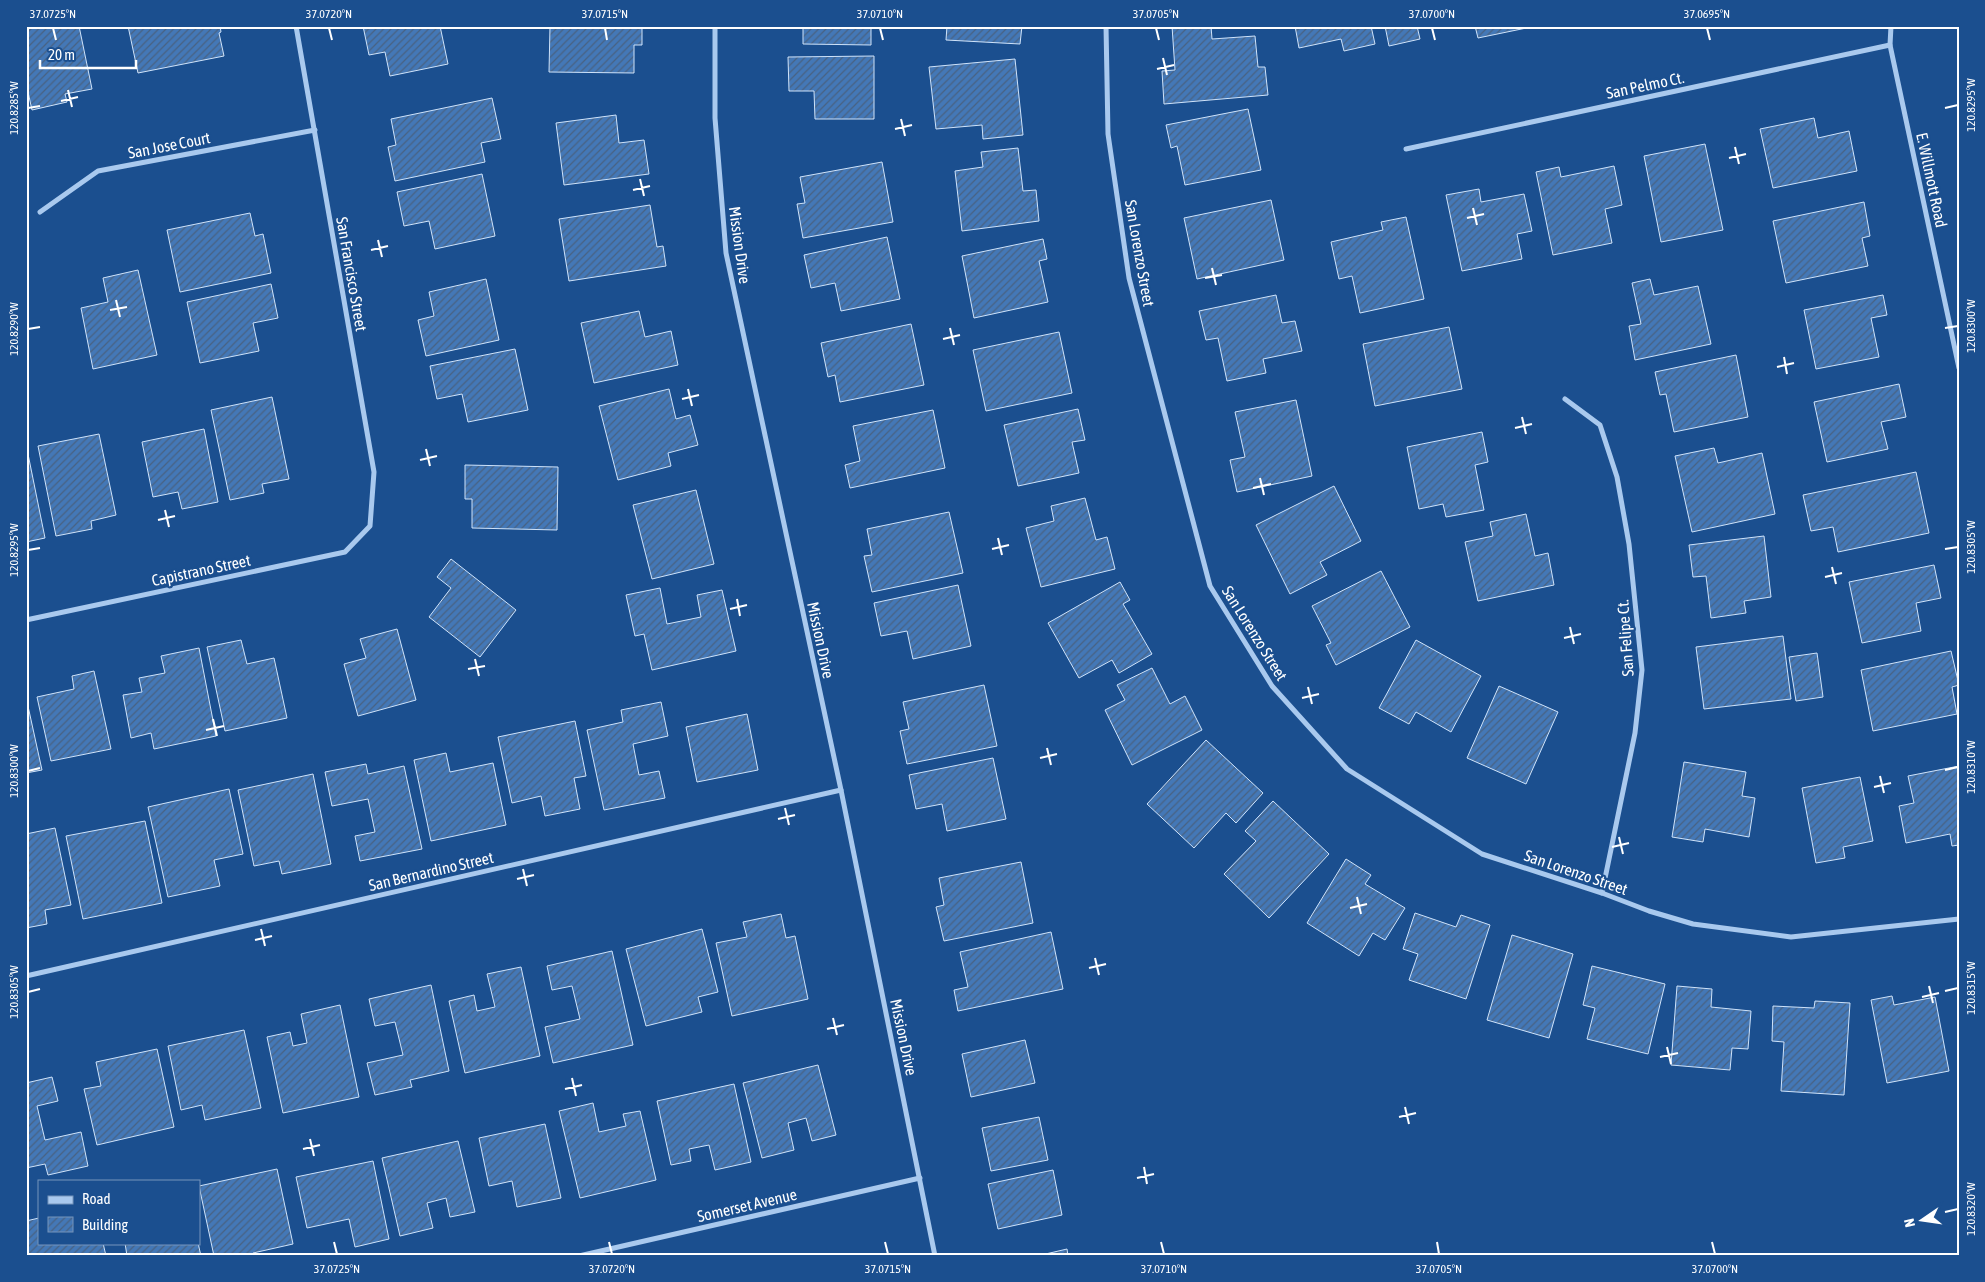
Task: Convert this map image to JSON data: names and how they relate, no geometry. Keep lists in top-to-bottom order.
{
  "streets": {
    "street": [
      "San Pelmo Ct.",
      "San Jose Court",
      "E. Willmott Road",
      "Mission Drive",
      "San Lorenzo Street",
      "San Francisco Street",
      "Capistrano Street",
      "San Felipe Ct.",
      "San Bernardino Street",
      "Somerset Avenue"
    ]
  },
  "crossings": [
    ["San Pelmo Ct.", "E. Willmott Road"],
    ["San Jose Court", "San Francisco Street"],
    ["Mission Drive", "San Bernardino Street"],
    ["Mission Drive", "Somerset Avenue"],
    ["San Lorenzo Street", "San Felipe Ct."],
    ["San Francisco Street", "Capistrano Street"]
  ],
  "legend": ["Road", "Building"],
  "scale_bar": "20 m",
  "north": "left",
  "coordinates": [
    "37.0725°N",
    "37.0720°N",
    "37.0715°N",
    "37.0710°N",
    "37.0705°N",
    "37.0700°N",
    "37.0695°N",
    "120.8295°W",
    "120.8285°W",
    "120.8300°W",
    "120.8290°W",
    "120.8305°W",
    "120.8310°W",
    "120.8315°W",
    "120.8320°W"
  ]
}
